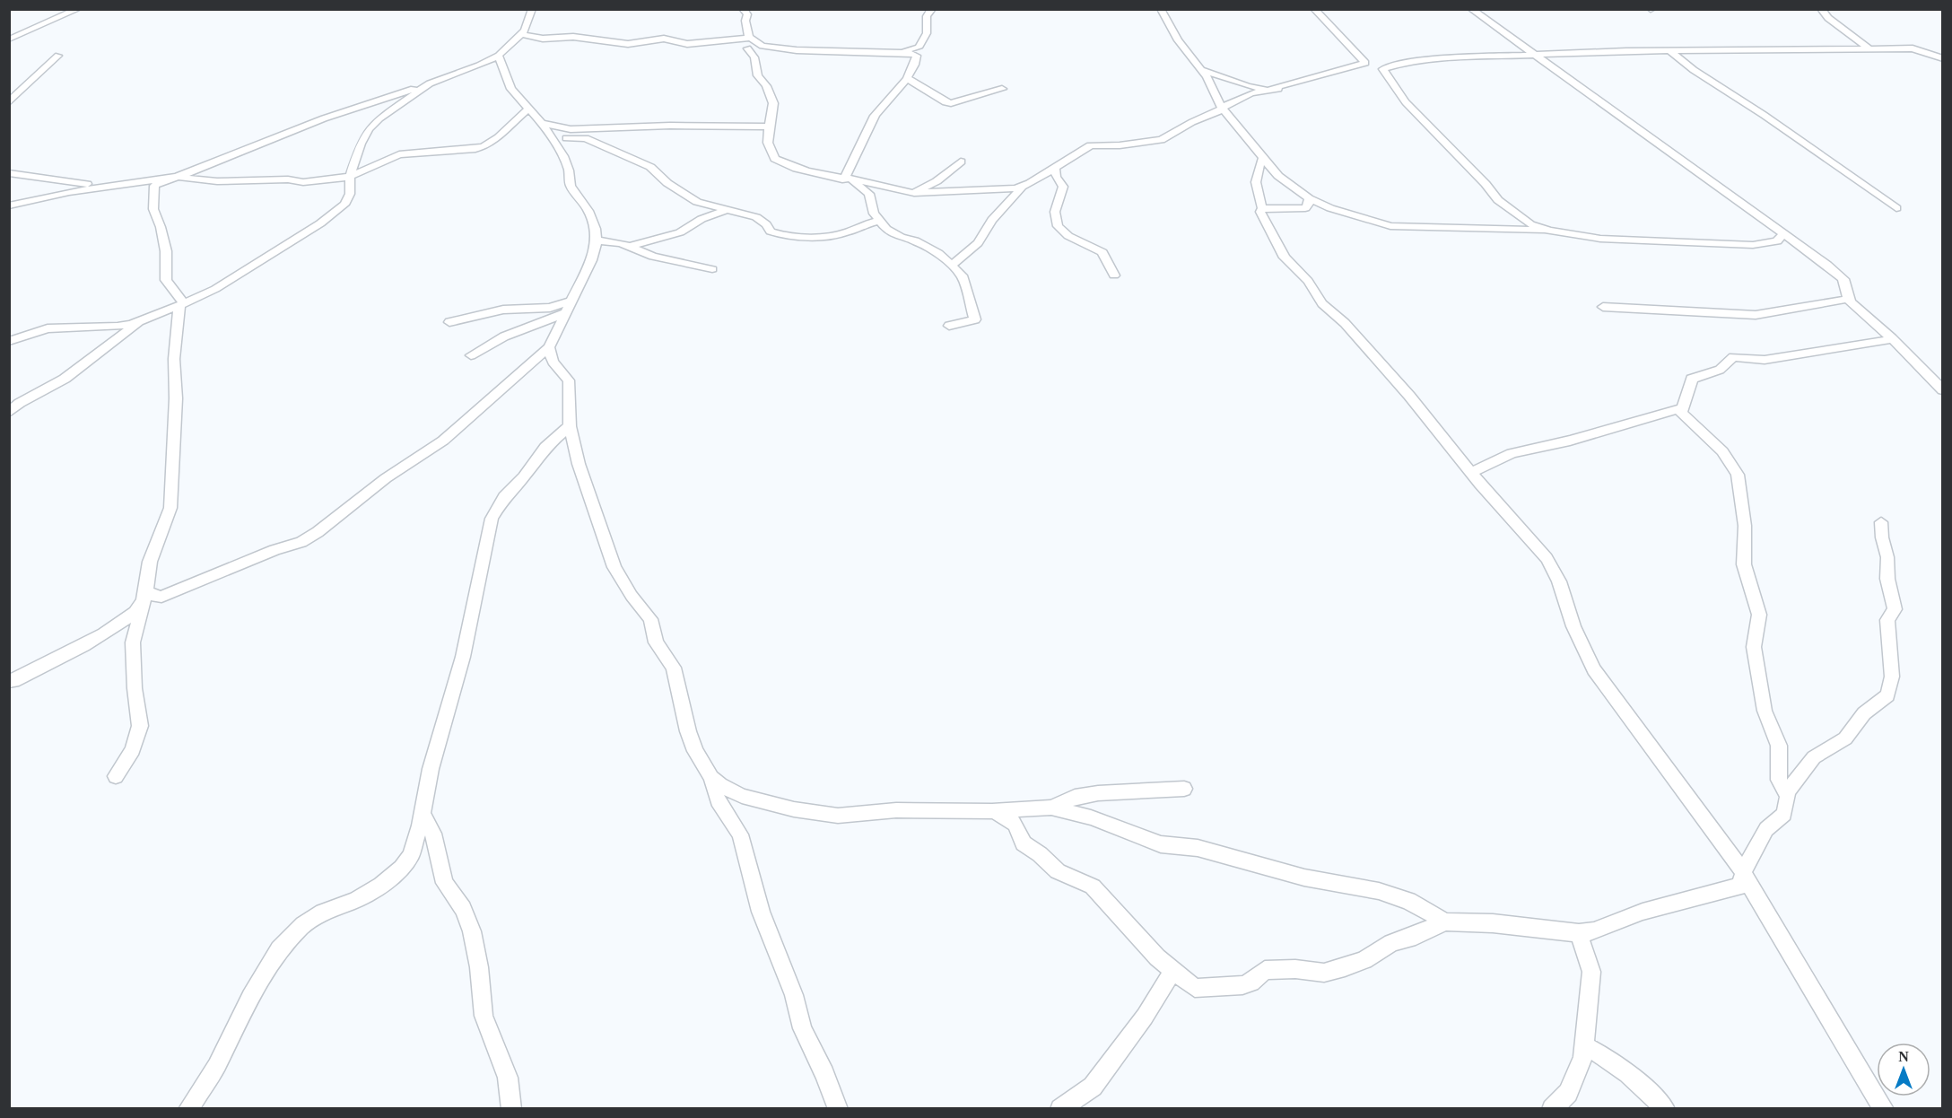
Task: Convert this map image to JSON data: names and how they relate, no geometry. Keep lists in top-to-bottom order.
{
  "north": "top"
}
